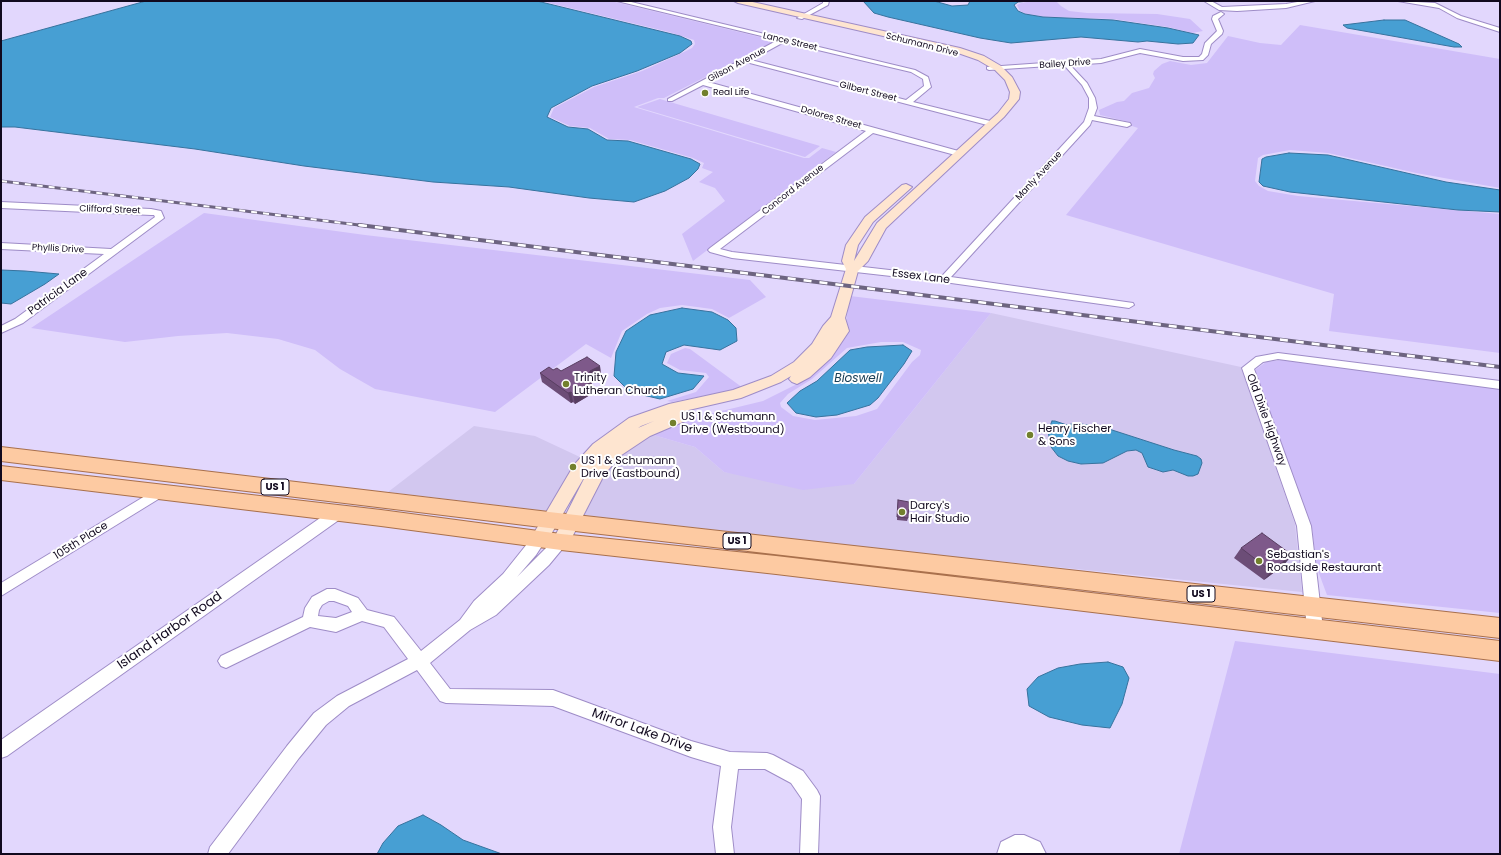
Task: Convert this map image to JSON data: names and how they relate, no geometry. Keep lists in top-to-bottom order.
{
  "streets": {
    "main road": ["US 1"],
    "street": [
      "Lance Street",
      "Schumann Drive",
      "Bailey Drive",
      "Gilson Avenue",
      "Gilbert Street",
      "Dolores Street",
      "Manly Avenue",
      "Concord Avenue",
      "Clifford Street",
      "Phyllis Drive",
      "Essex Lane",
      "Patricia Lane",
      "Old Dixie Highway",
      "105th Place",
      "Island Harbor Road",
      "Mirror Lake Drive"
    ]
  },
  "crossings": [
    ["Lance Street", "Gilson Avenue"],
    ["Lance Street", "Gilbert Street"],
    ["Schumann Drive", "Bailey Drive"],
    ["Schumann Drive", "Gilbert Street"],
    ["Schumann Drive", "Dolores Street"],
    ["Schumann Drive", "Essex Lane"],
    ["Schumann Drive", "US 1"],
    ["Bailey Drive", "Manly Avenue"],
    ["Gilson Avenue", "Gilbert Street"],
    ["Gilson Avenue", "Dolores Street"],
    ["Dolores Street", "Concord Avenue"],
    ["Manly Avenue", "Essex Lane"],
    ["Concord Avenue", "Essex Lane"],
    ["Clifford Street", "Phyllis Drive"],
    ["Clifford Street", "Patricia Lane"],
    ["Phyllis Drive", "Patricia Lane"],
    ["Old Dixie Highway", "US 1"],
    ["US 1", "105th Place"],
    ["US 1", "Island Harbor Road"]
  ],
  "water": ["Bioswell"],
  "places": [
    "Real Life",
    "Trinity Lutheran Church",
    "US 1 & Schumann Drive (Westbound)",
    "Henry Fischer & Sons",
    "US 1 & Schumann Drive (Eastbound)",
    "Darcy's Hair Studio",
    "Sebastian's Roadside Restaurant"
  ]
}
